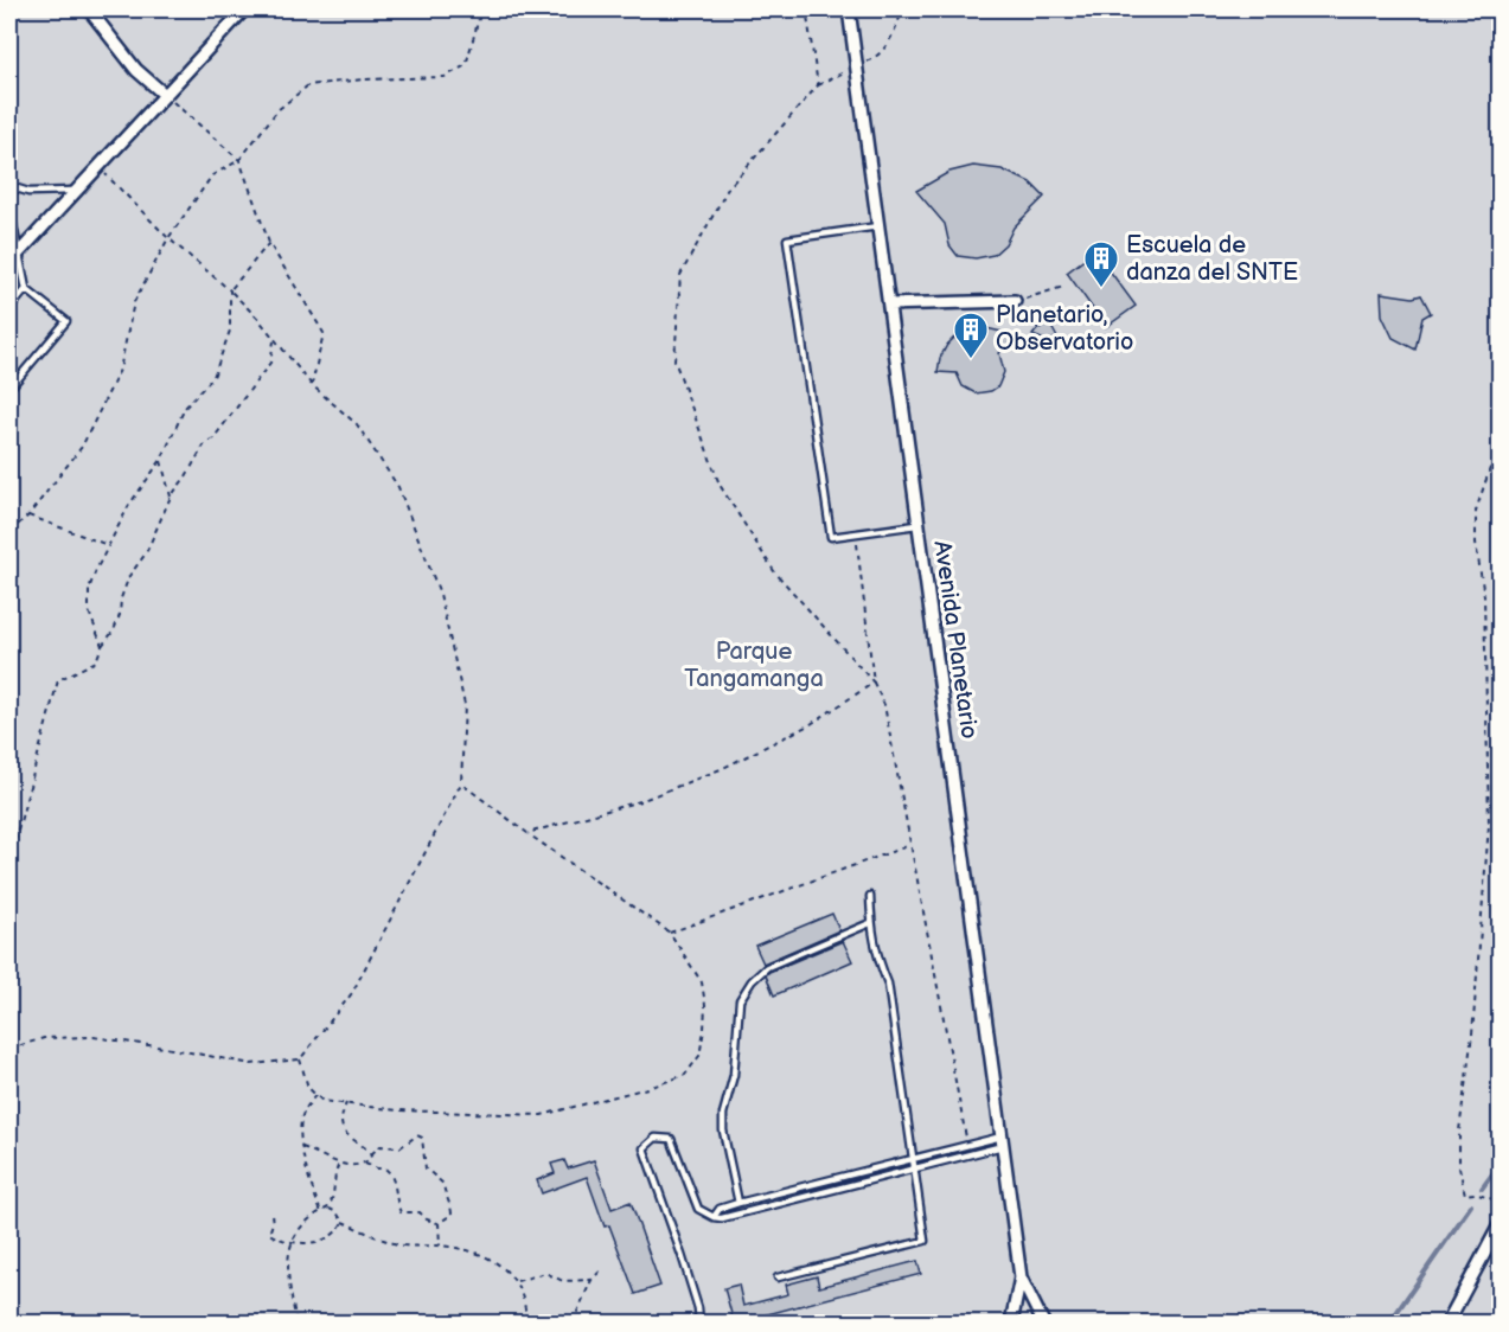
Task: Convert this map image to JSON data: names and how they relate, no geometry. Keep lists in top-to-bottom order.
{
  "streets": {
    "street": ["Avenida Planetario"]
  },
  "parks": ["Parque Tangamanga"],
  "places": {
    "building": ["Escuela de danza del SNTE", "Planetario, Observatorio"]
  }
}
